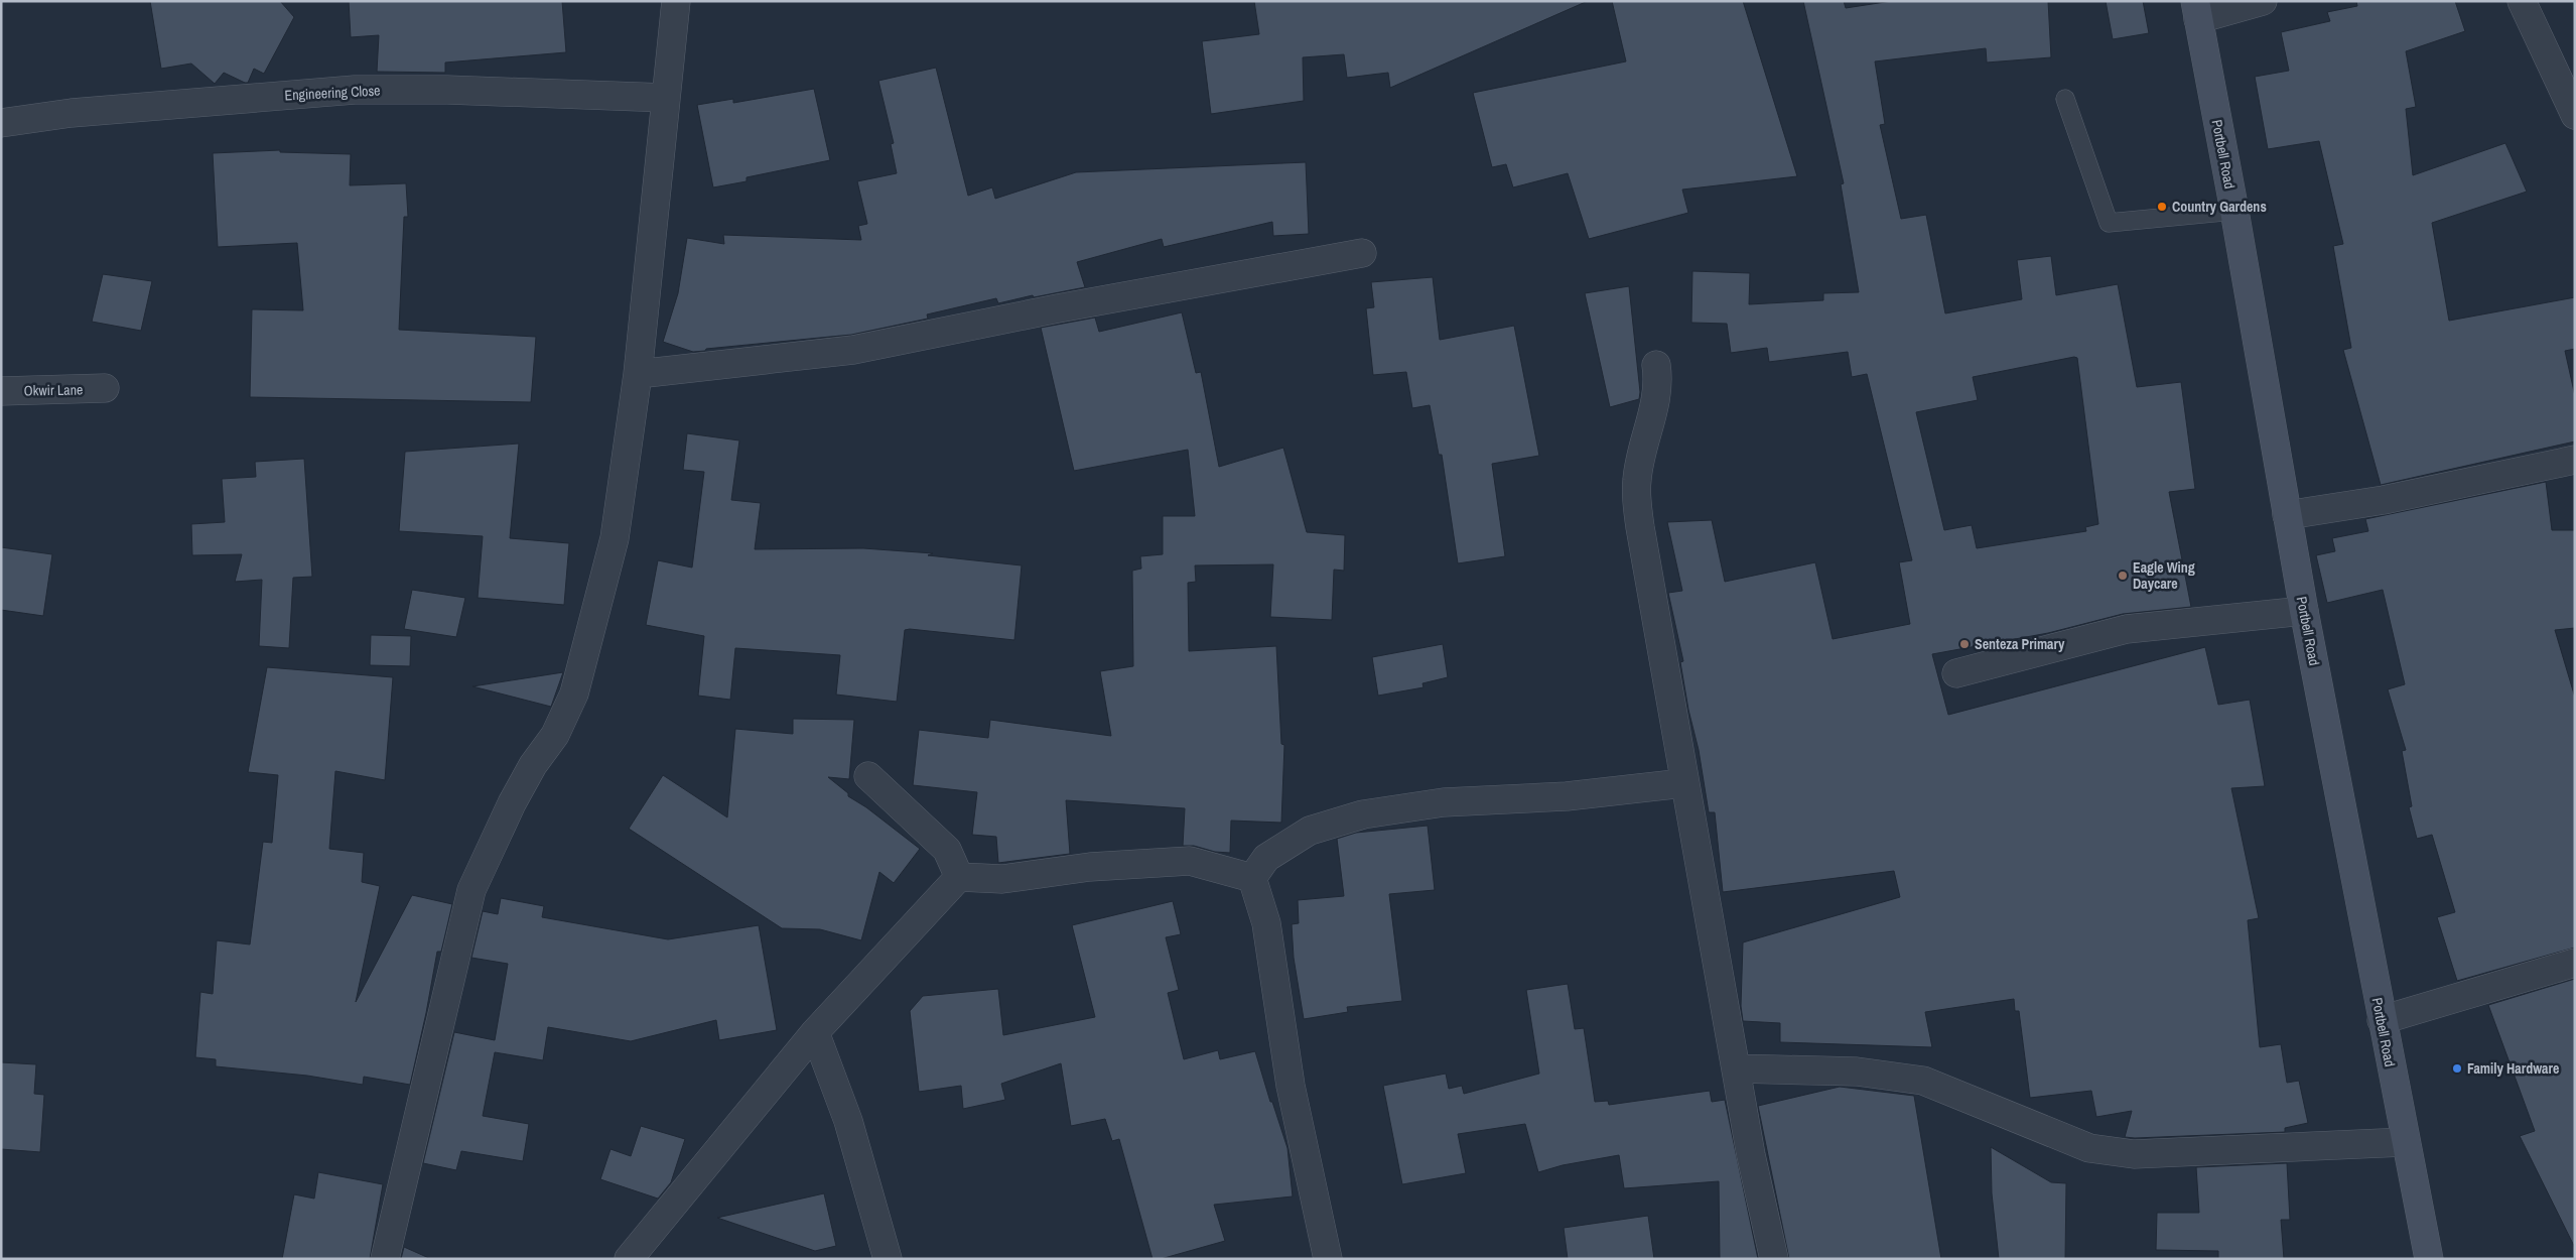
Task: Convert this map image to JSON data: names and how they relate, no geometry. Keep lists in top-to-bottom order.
{
  "streets": {
    "main road": ["Portbell Road"],
    "street": ["Engineering Close", "Okwir Lane"]
  },
  "places": [
    "Country Gardens",
    "Eagle Wing Daycare",
    "Senteza Primary",
    "Family Hardware"
  ]
}
